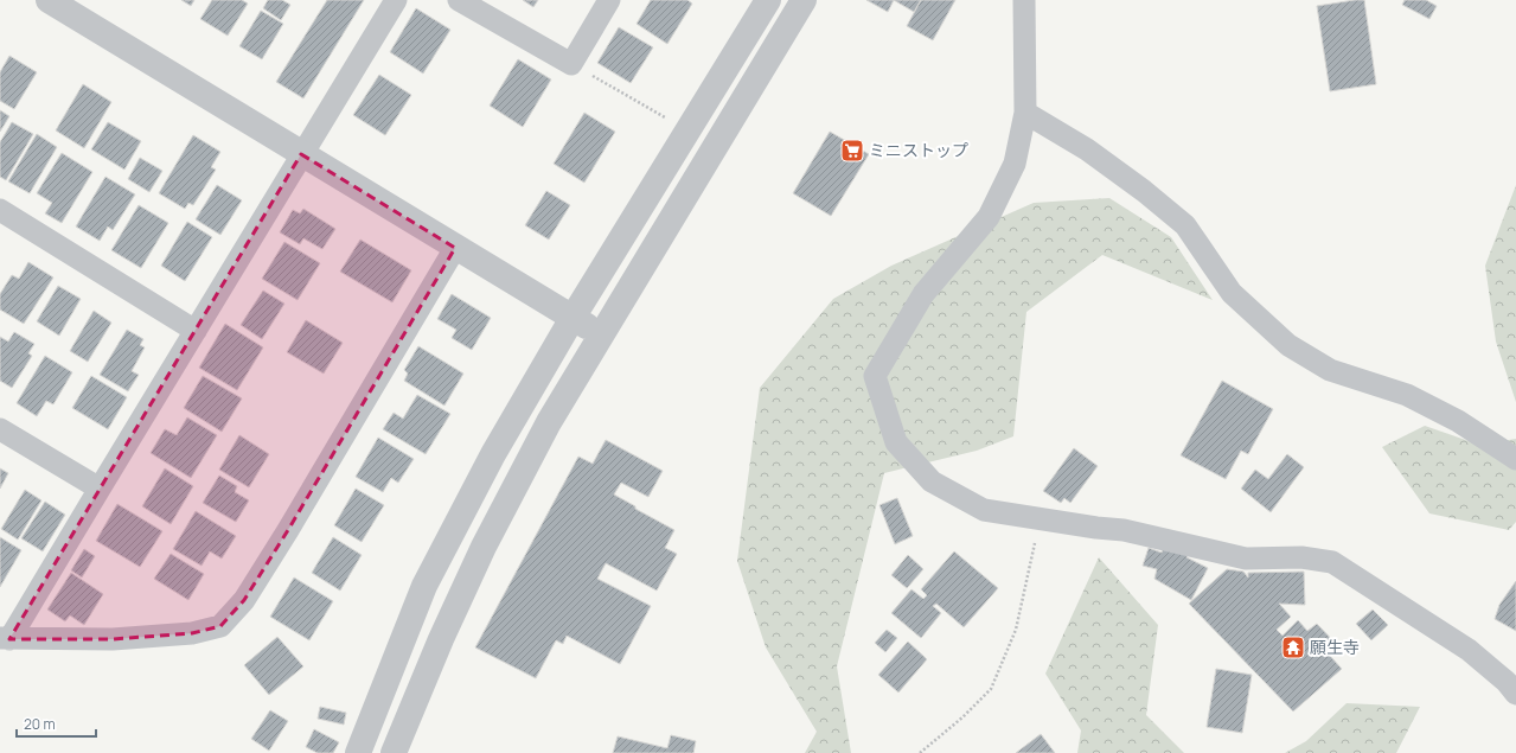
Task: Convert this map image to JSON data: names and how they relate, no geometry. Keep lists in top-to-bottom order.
{
  "places": {
    "supermarket": ["ミニストップ"],
    "temple": ["願生寺"]
  },
  "scale_bar": "20 m"
}
